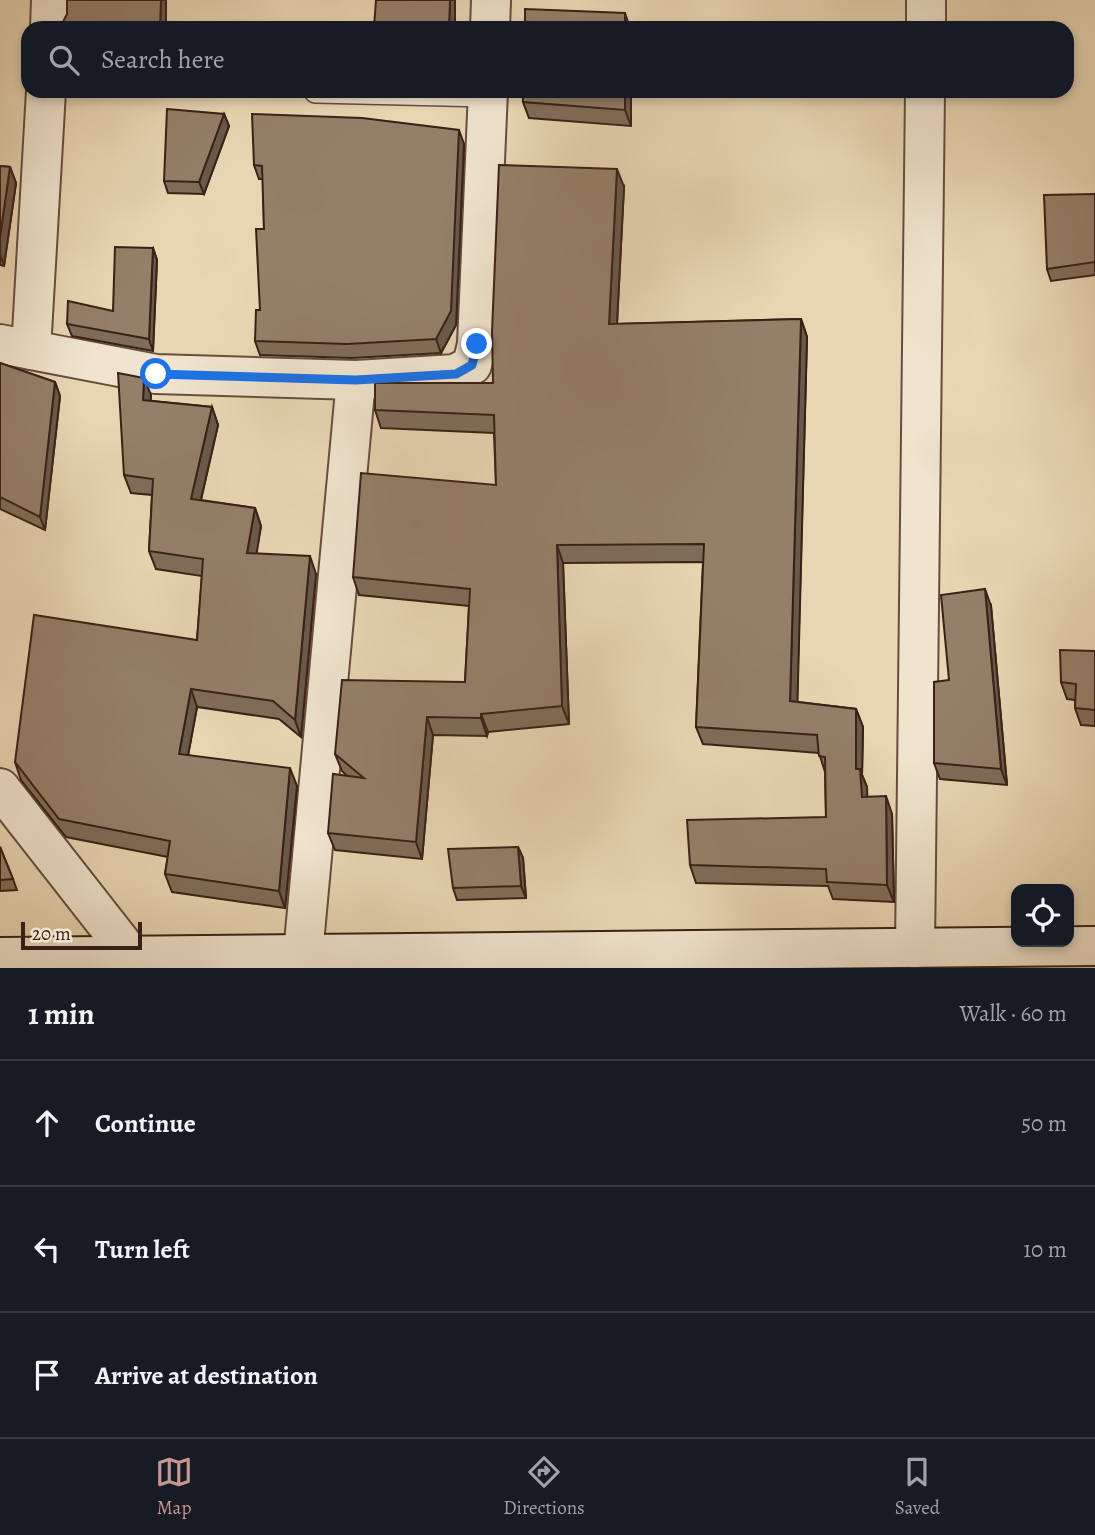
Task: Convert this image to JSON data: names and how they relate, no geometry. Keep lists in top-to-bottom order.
{
  "scale_bar": "20 m",
  "page": {
    "search": "Search here",
    "scale": "20 m",
    "heading": ["1 min", "Walk · 60 m"],
    "list": [
      ["Continue", "50 m"],
      ["Turn left", "10 m"],
      "Arrive at destination"
    ],
    "nav": ["Map", "Directions", "Saved"]
  }
}
